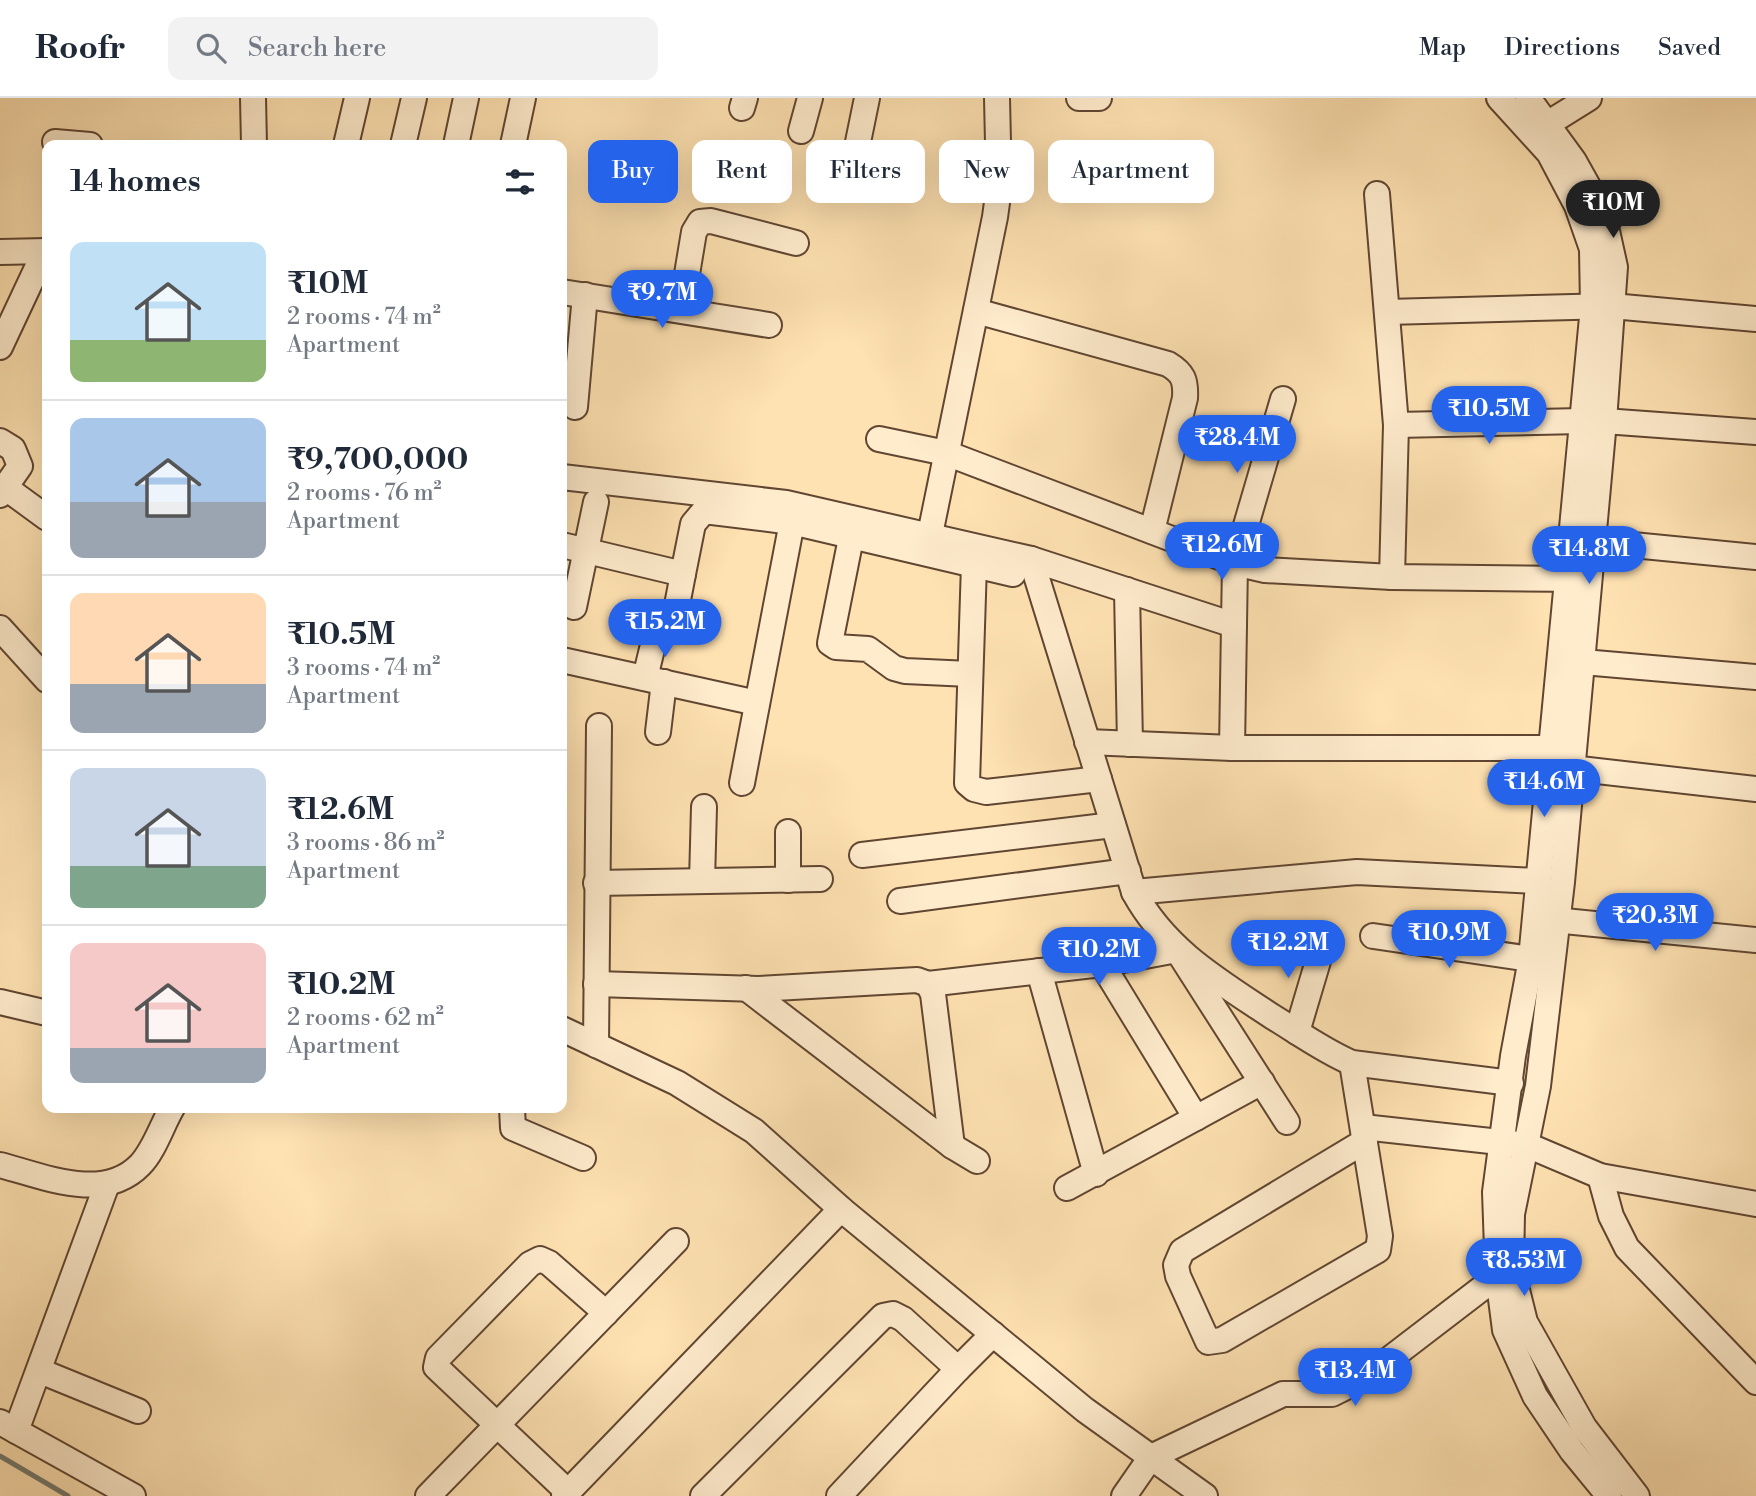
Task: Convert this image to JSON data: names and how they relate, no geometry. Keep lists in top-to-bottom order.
{
  "page": {
    "header": "Roofr",
    "search": "Search here",
    "nav": ["Map", "Directions", "Saved"],
    "chip": [
      "Buy",
      "Rent",
      "Filters",
      "New",
      "Apartment"
    ],
    "heading": "14 homes",
    "price": [
      "₹10M",
      "₹9.7M",
      "₹10.5M",
      "₹28.4M",
      "₹12.6M",
      "₹14.8M",
      "₹15.2M",
      "₹14.6M",
      "₹20.3M",
      "₹10.9M",
      "₹12.2M",
      "₹10.2M",
      "₹8.53M",
      "₹13.4M"
    ],
    "list": [
      {
        "name": "₹10M",
        "note": "2 rooms · 74 m² · Apartment"
      },
      {
        "name": "₹9,700,000",
        "note": "2 rooms · 76 m² · Apartment"
      },
      {
        "name": "₹10.5M",
        "note": "3 rooms · 74 m² · Apartment"
      },
      {
        "name": "₹12.6M",
        "note": "3 rooms · 86 m² · Apartment"
      },
      {
        "name": "₹10.2M",
        "note": "2 rooms · 62 m² · Apartment"
      }
    ]
  }
}
